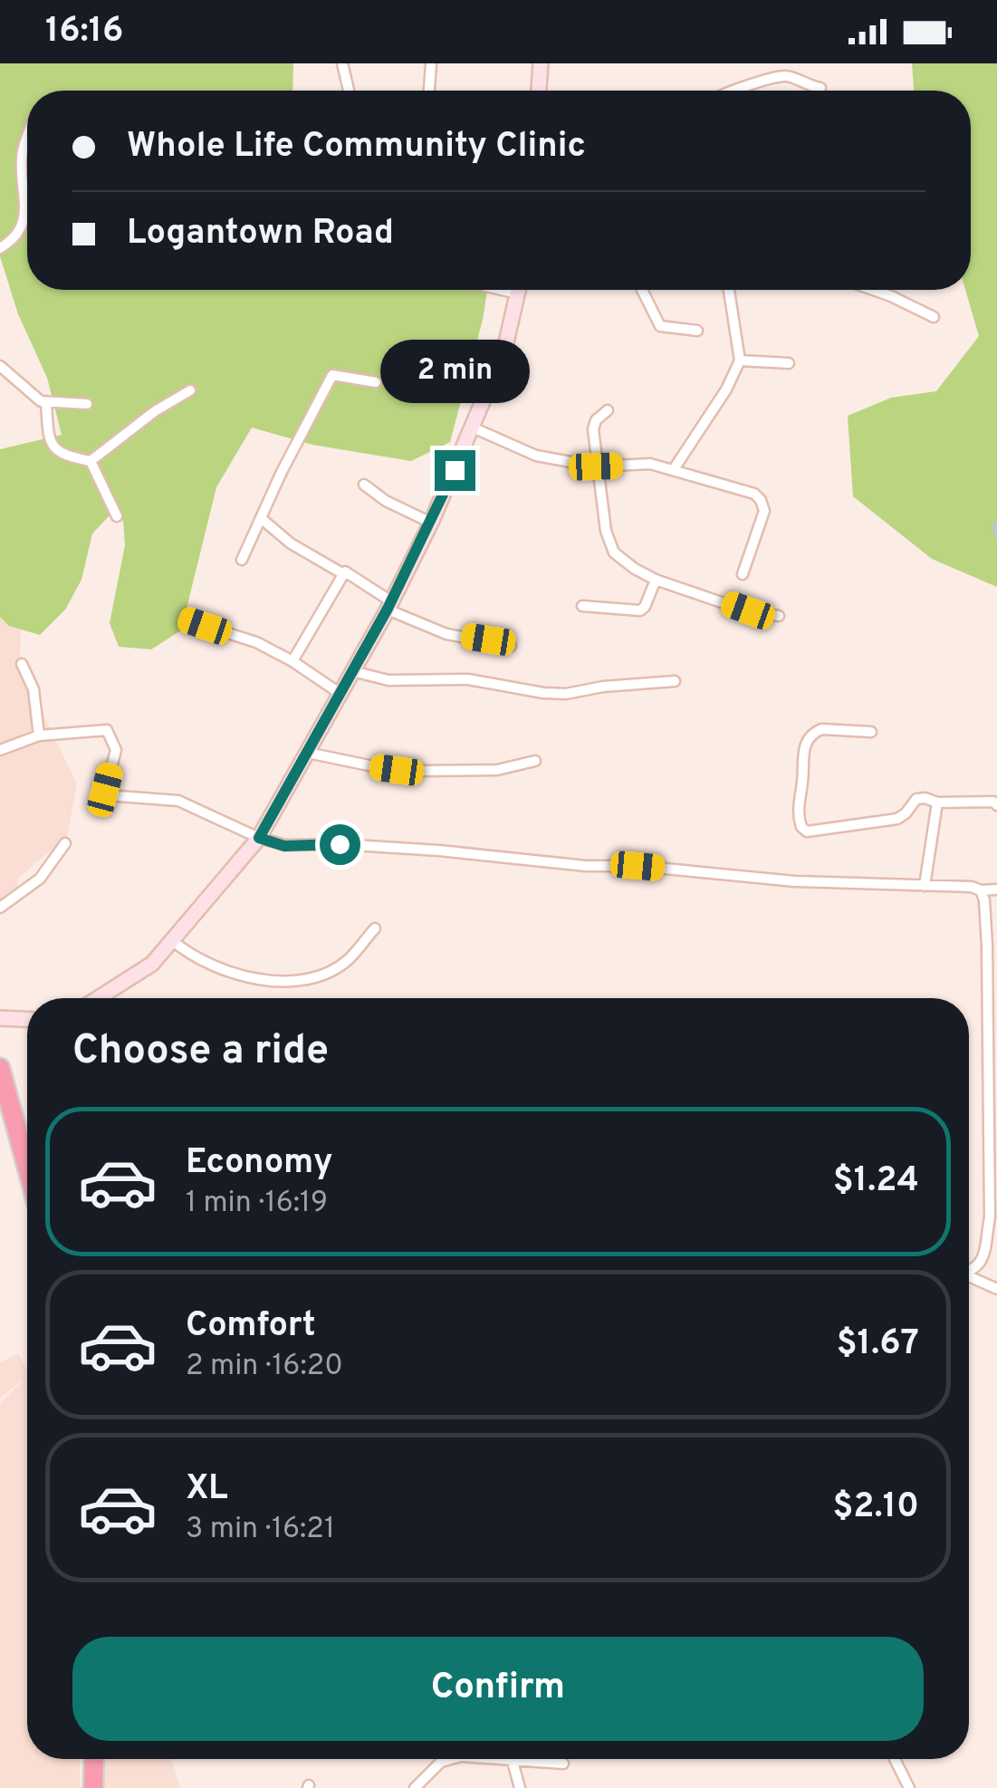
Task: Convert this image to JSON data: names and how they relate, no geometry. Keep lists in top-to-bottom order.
{
  "page": {
    "status": "16:16",
    "banner": ["Whole Life Community Clinic", "Logantown Road"],
    "bubble": "2 min",
    "heading": "Choose a ride",
    "list": [
      {
        "name": "Economy",
        "note": "1 min · 16:19",
        "value": "$1.24"
      },
      {
        "name": "Comfort",
        "note": "2 min · 16:20",
        "value": "$1.67"
      },
      {
        "name": "XL",
        "note": "3 min · 16:21",
        "value": "$2.10"
      }
    ],
    "buttons": "Confirm"
  }
}
